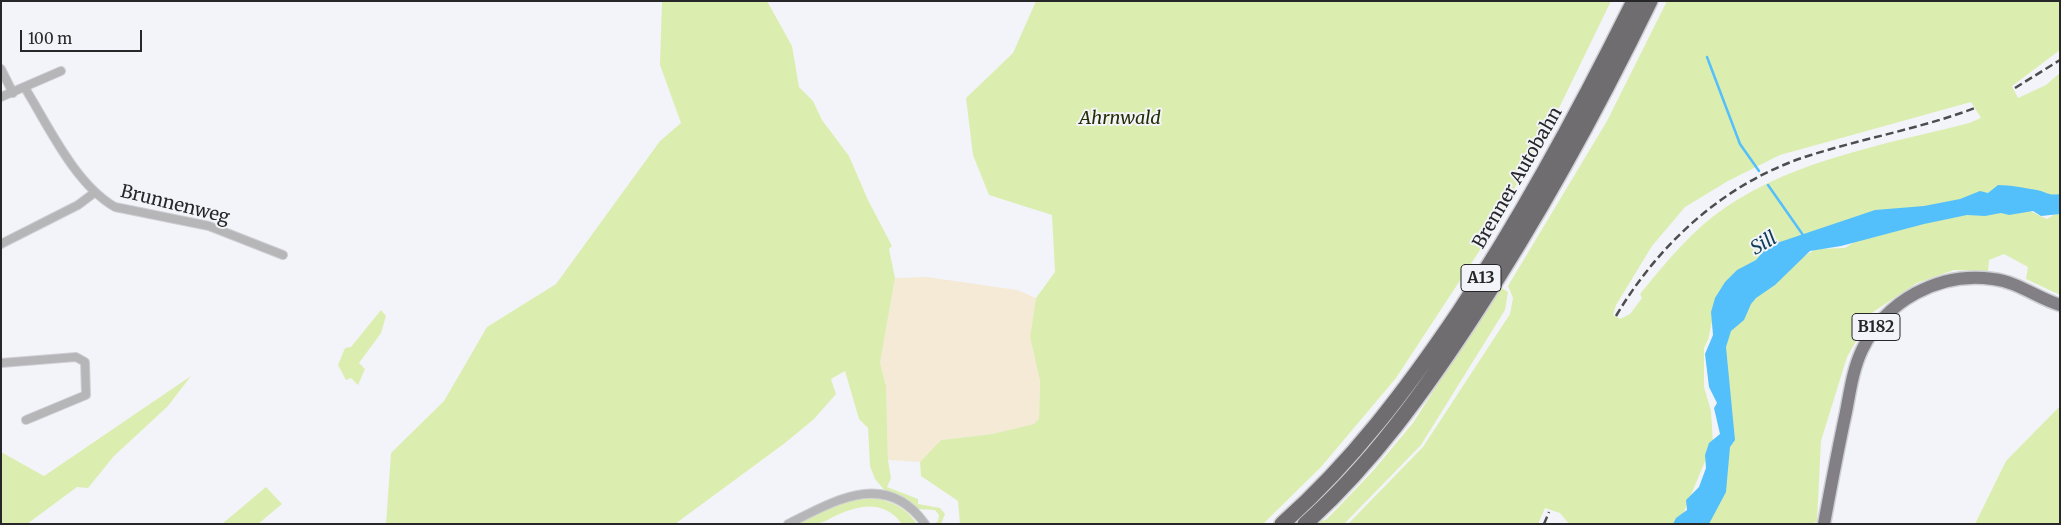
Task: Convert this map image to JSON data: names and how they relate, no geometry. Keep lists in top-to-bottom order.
{
  "streets": {
    "highway": ["Brenner Autobahn", "A13"],
    "main road": ["B182"],
    "street": ["Brunnenweg"]
  },
  "water": ["Sill"],
  "parks": ["Ahrnwald"],
  "scale_bar": "100 m"
}
